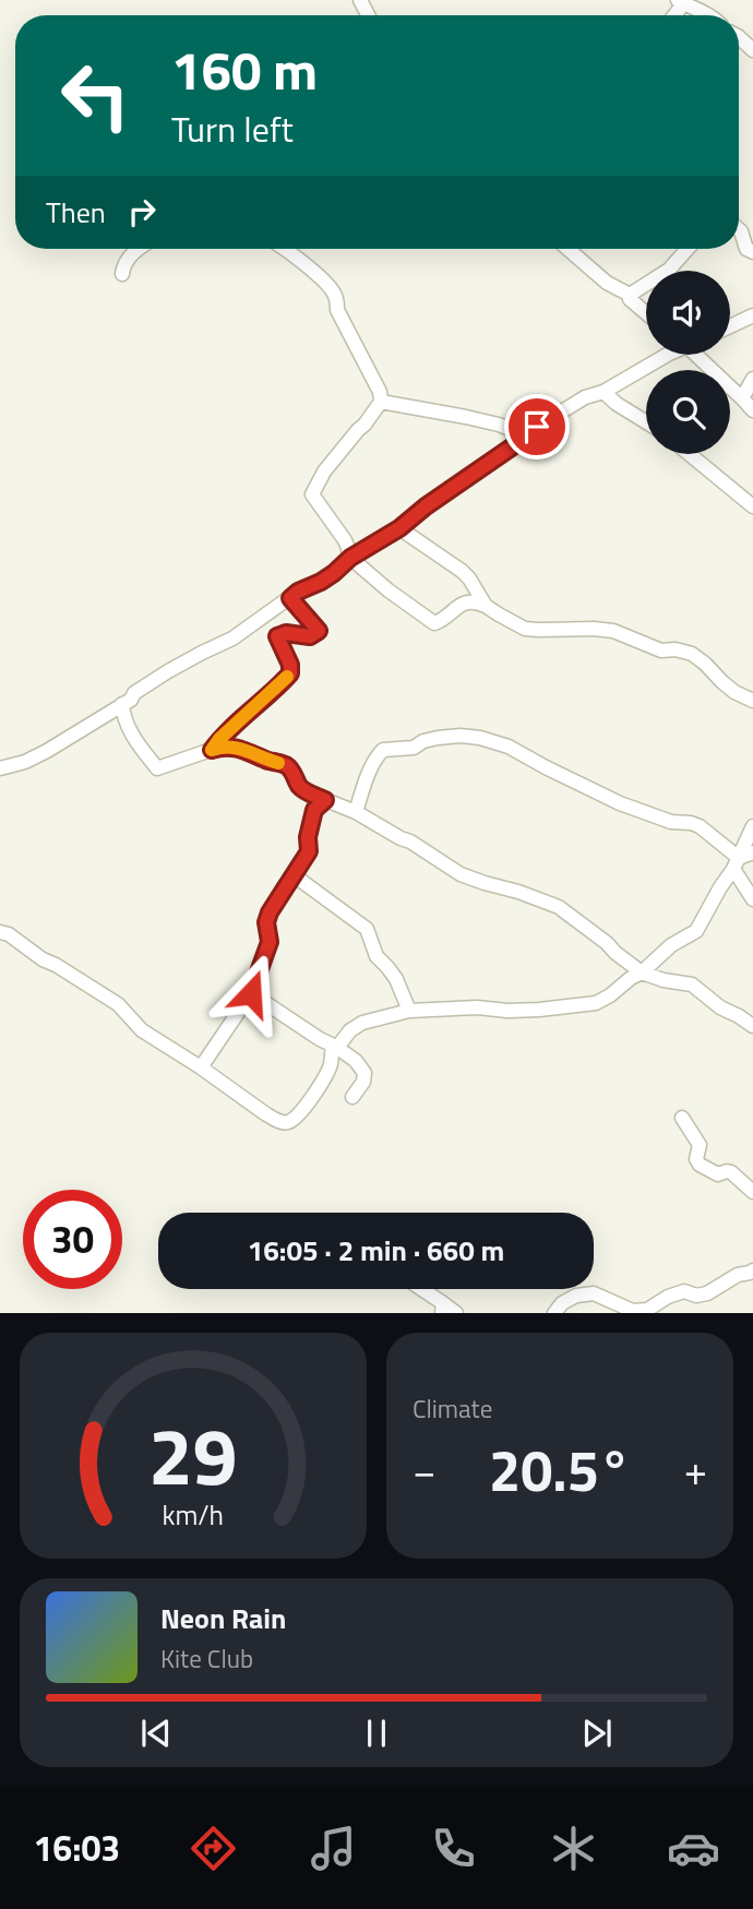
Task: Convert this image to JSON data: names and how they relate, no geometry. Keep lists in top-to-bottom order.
{
  "page": {
    "turn": ["160 m", "Turn left"],
    "then": "Then",
    "limit": "30",
    "trip": "16:05 · 2 min · 660 m",
    "tile": "Climate",
    "heat": ["−", "20.5°", "+"],
    "song": ["Neon Rain", "Kite Club"],
    "tabs": "16:03",
    "gauge": ["29", "km/h"]
  }
}
